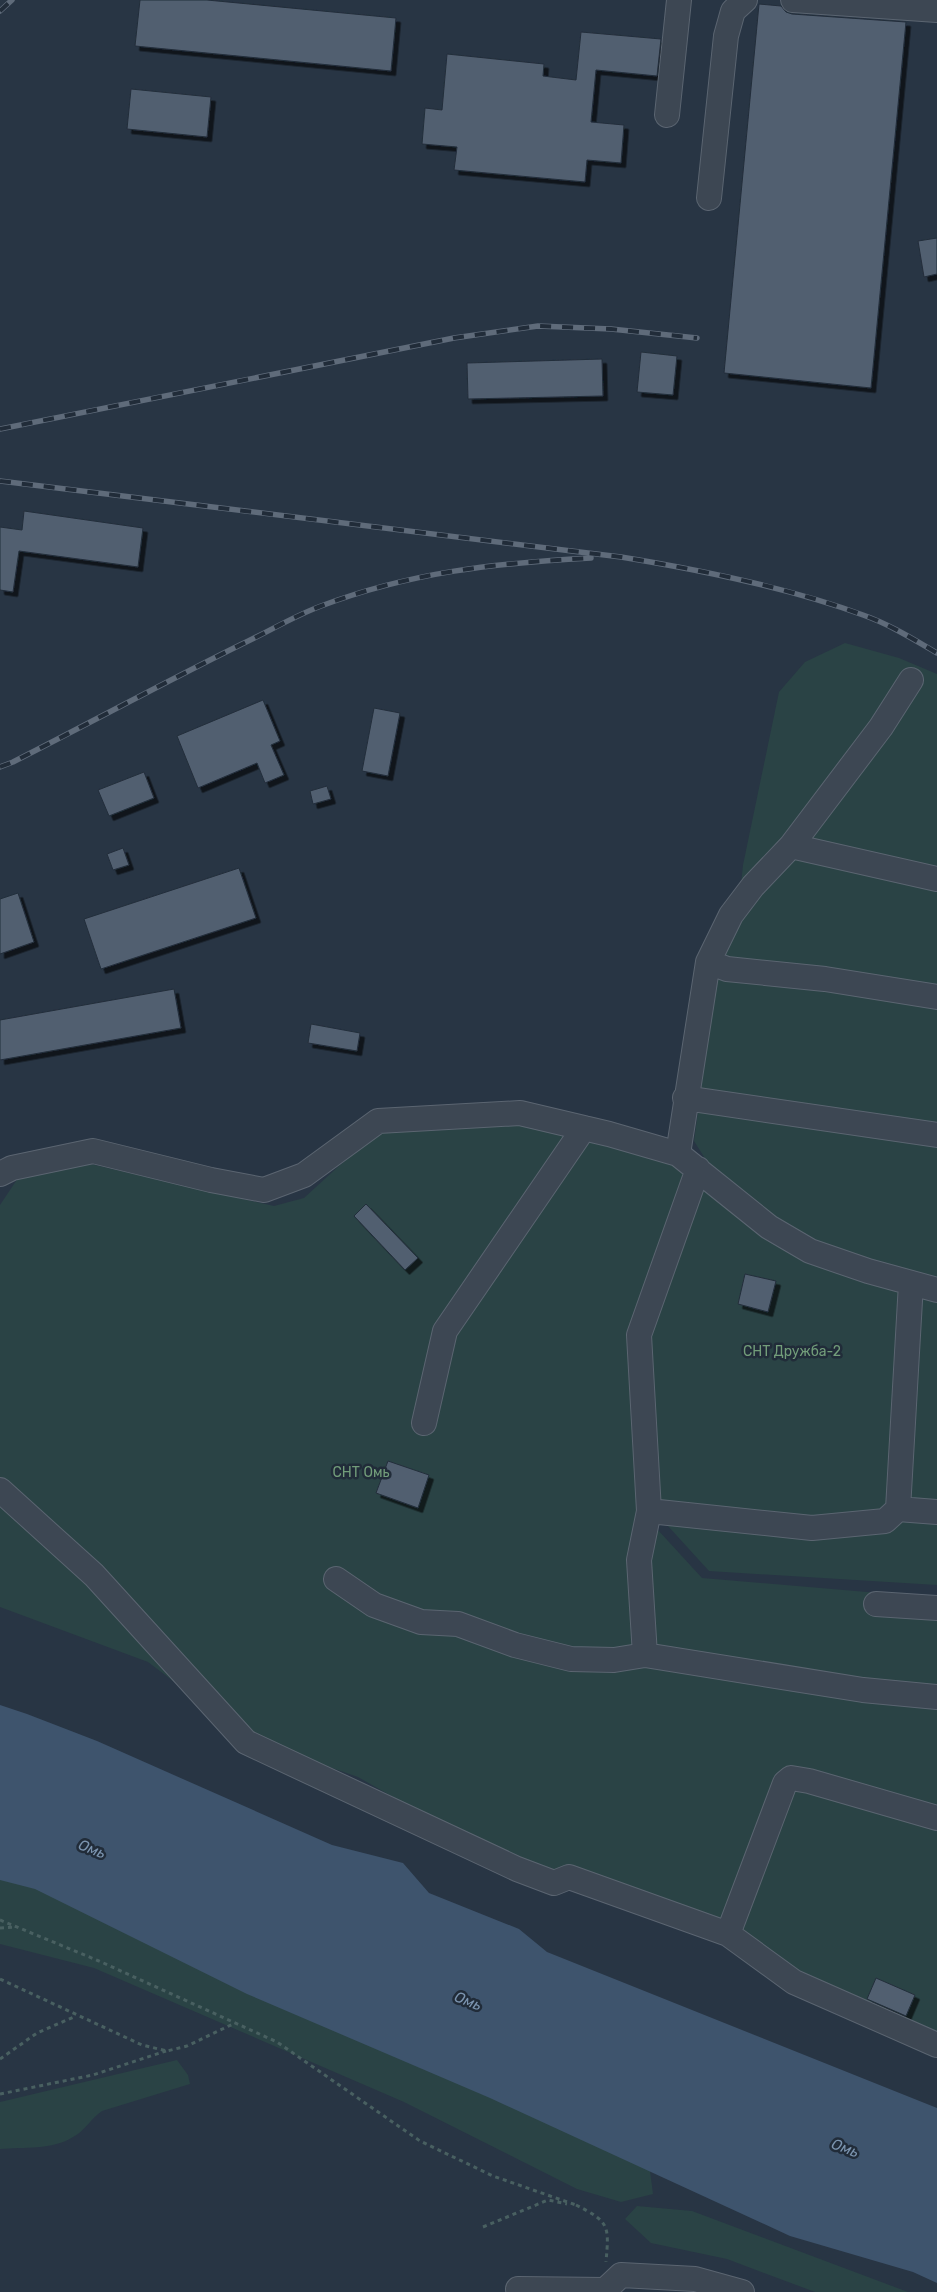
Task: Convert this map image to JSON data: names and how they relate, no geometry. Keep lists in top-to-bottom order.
{
  "water": ["Омь"],
  "parks": ["СНТ Дружба-2", "СНТ Омь"]
}
